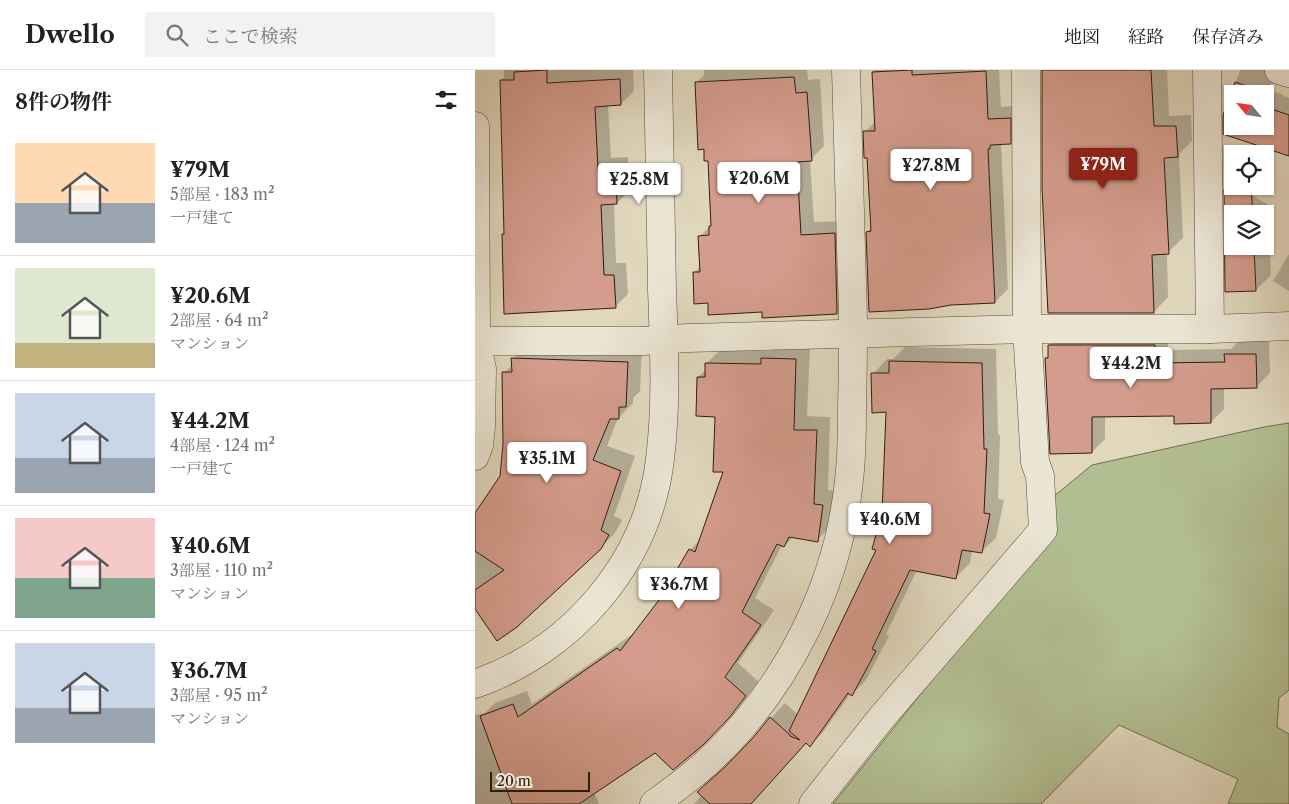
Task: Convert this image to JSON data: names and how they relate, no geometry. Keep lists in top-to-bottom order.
{
  "scale_bar": "20 m",
  "north": "top left",
  "page": {
    "header": "Dwello",
    "search": "ここで検索",
    "nav": ["地図", "経路", "保存済み"],
    "heading": "8件の物件",
    "list": [
      {
        "name": "¥79M",
        "note": "5部屋 · 183 m² · 一戸建て"
      },
      {
        "name": "¥20.6M",
        "note": "2部屋 · 64 m² · マンション"
      },
      {
        "name": "¥44.2M",
        "note": "4部屋 · 124 m² · 一戸建て"
      },
      {
        "name": "¥40.6M",
        "note": "3部屋 · 110 m² · マンション"
      },
      {
        "name": "¥36.7M",
        "note": "3部屋 · 95 m² · マンション"
      }
    ],
    "price": [
      "¥79M",
      "¥27.8M",
      "¥20.6M",
      "¥25.8M",
      "¥44.2M",
      "¥35.1M",
      "¥40.6M",
      "¥36.7M"
    ],
    "scale": "20 m"
  }
}
